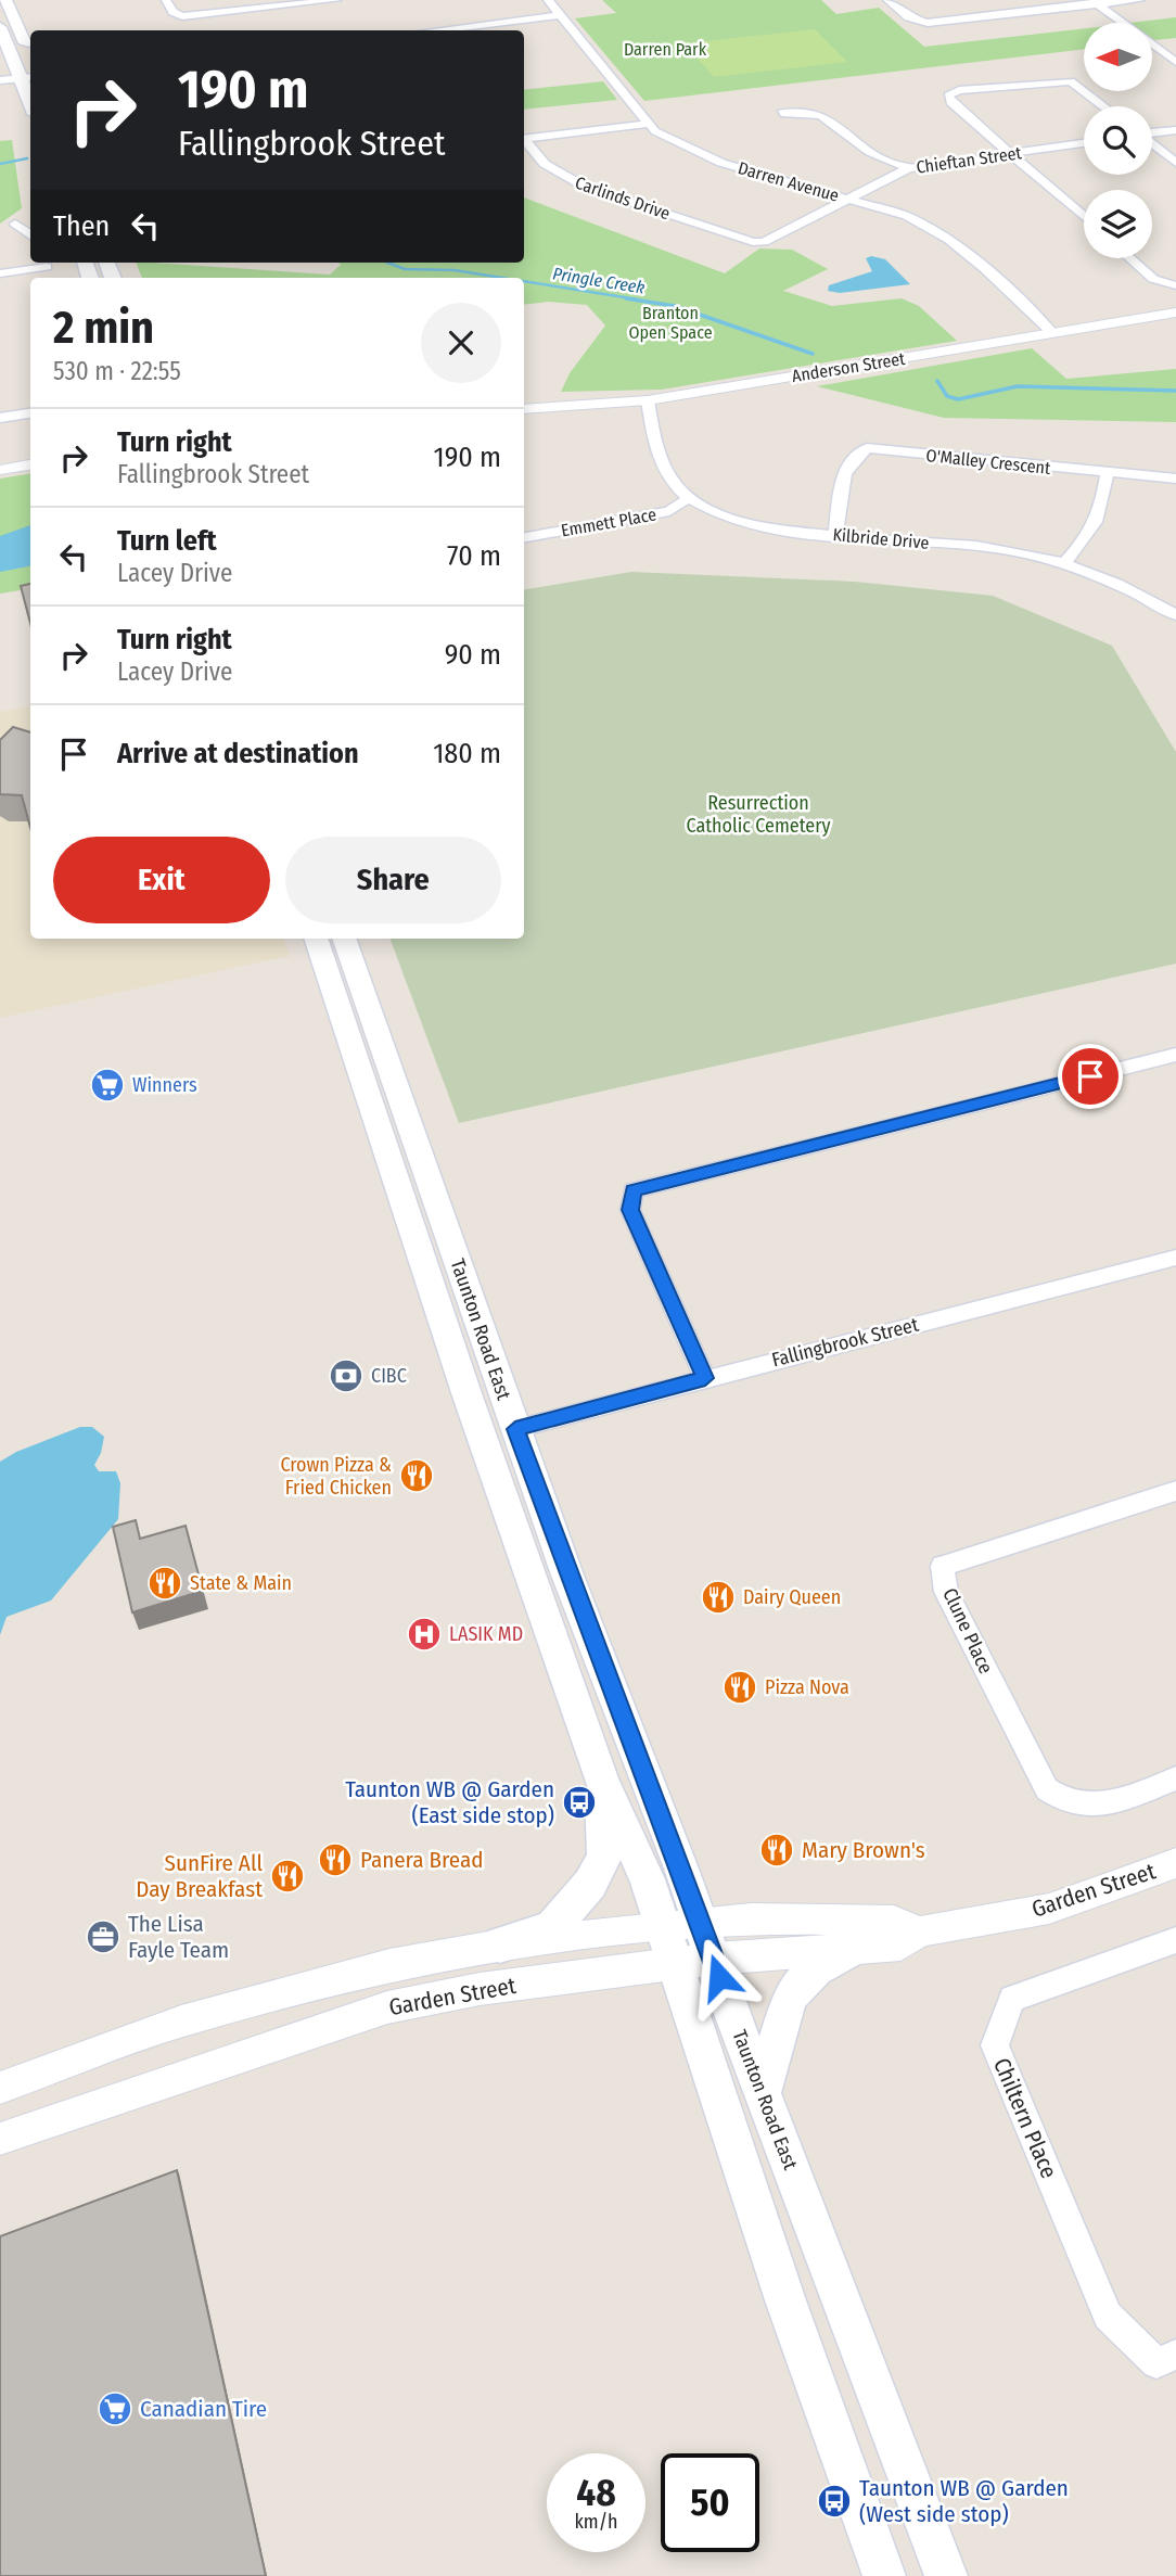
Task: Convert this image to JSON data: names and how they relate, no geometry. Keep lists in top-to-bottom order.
{
  "streets": {
    "main road": ["Taunton Road East"],
    "street": [
      "Chieftan Street",
      "Darren Avenue",
      "Carlinds Drive",
      "Anderson Street",
      "O'Malley Crescent",
      "Emmett Place",
      "Kilbride Drive",
      "Fallingbrook Street",
      "Clune Place",
      "Garden Street",
      "Chiltern Place"
    ]
  },
  "crossings": [
    ["Chieftan Street", "Darren Avenue"],
    ["Chieftan Street", "Carlinds Drive"],
    ["Darren Avenue", "Carlinds Drive"],
    ["Darren Avenue", "Anderson Street"],
    ["Anderson Street", "Kilbride Drive"],
    ["O'Malley Crescent", "Kilbride Drive"],
    ["Emmett Place", "Kilbride Drive"],
    ["Taunton Road East", "Fallingbrook Street"],
    ["Taunton Road East", "Garden Street"]
  ],
  "water": ["Pringle Creek"],
  "parks": ["Darren Park", "Branton Open Space", "Resurrection Catholic Cemetery"],
  "places": {
    "supermarket": ["Winners", "Canadian Tire"],
    "bank": ["CIBC"],
    "restaurant": [
      "Crown Pizza & Fried Chicken",
      "State & Main",
      "Dairy Queen",
      "Pizza Nova",
      "Mary Brown's",
      "Panera Bread",
      "SunFire All Day Breakfast"
    ],
    "hospital": ["LASIK MD"],
    "bus stop": ["Taunton WB @ Garden (East side stop)", "Taunton WB @ Garden (West side stop)"],
    "office": ["The Lisa Fayle Team"]
  },
  "north": "left",
  "page": {
    "turn": ["190 m", "Fallingbrook Street"],
    "then": "Then",
    "heading": ["2 min", "530 m · 22:55"],
    "list": [
      {
        "name": "Turn right",
        "note": "Fallingbrook Street",
        "value": "190 m"
      },
      {
        "name": "Turn left",
        "note": "Lacey Drive",
        "value": "70 m"
      },
      {
        "name": "Turn right",
        "note": "Lacey Drive",
        "value": "90 m"
      },
      {
        "name": "Arrive at destination",
        "value": "180 m"
      }
    ],
    "buttons": ["Exit", "Share"],
    "speed": "48 km/h",
    "limit": "50"
  }
}
